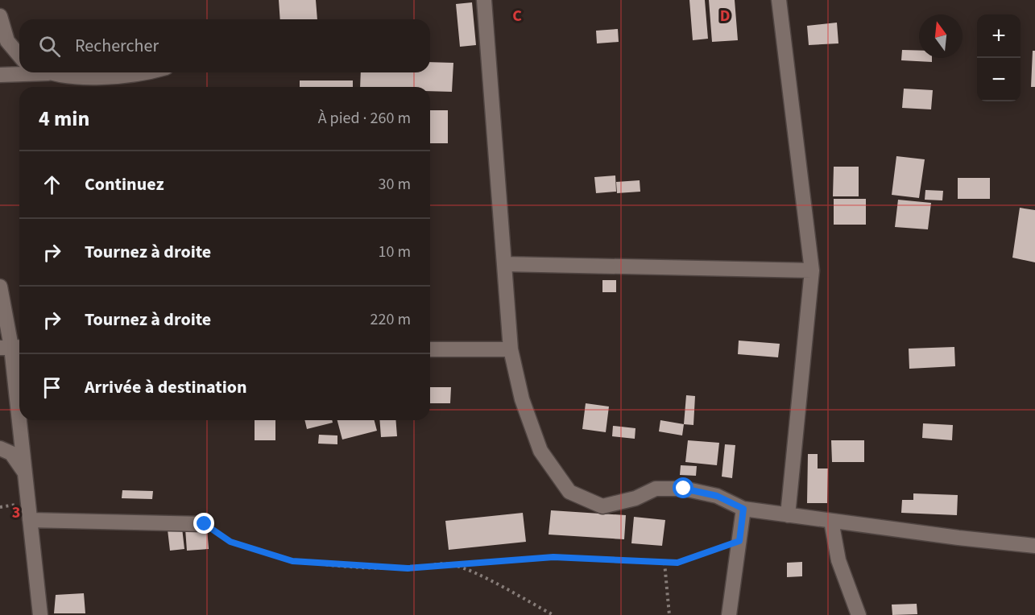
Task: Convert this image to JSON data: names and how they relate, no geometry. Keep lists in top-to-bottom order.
{
  "north": "top",
  "page": {
    "map_buttons": ["+", "−"],
    "search": "Rechercher",
    "heading": ["4 min", "À pied · 260 m"],
    "list": [
      ["Continuez", "30 m"],
      ["Tournez à droite", "10 m"],
      ["Tournez à droite", "220 m"],
      "Arrivée à destination"
    ]
  },
  "grid": {
    "columns": ["C", "D"],
    "rows": ["3"]
  }
}
